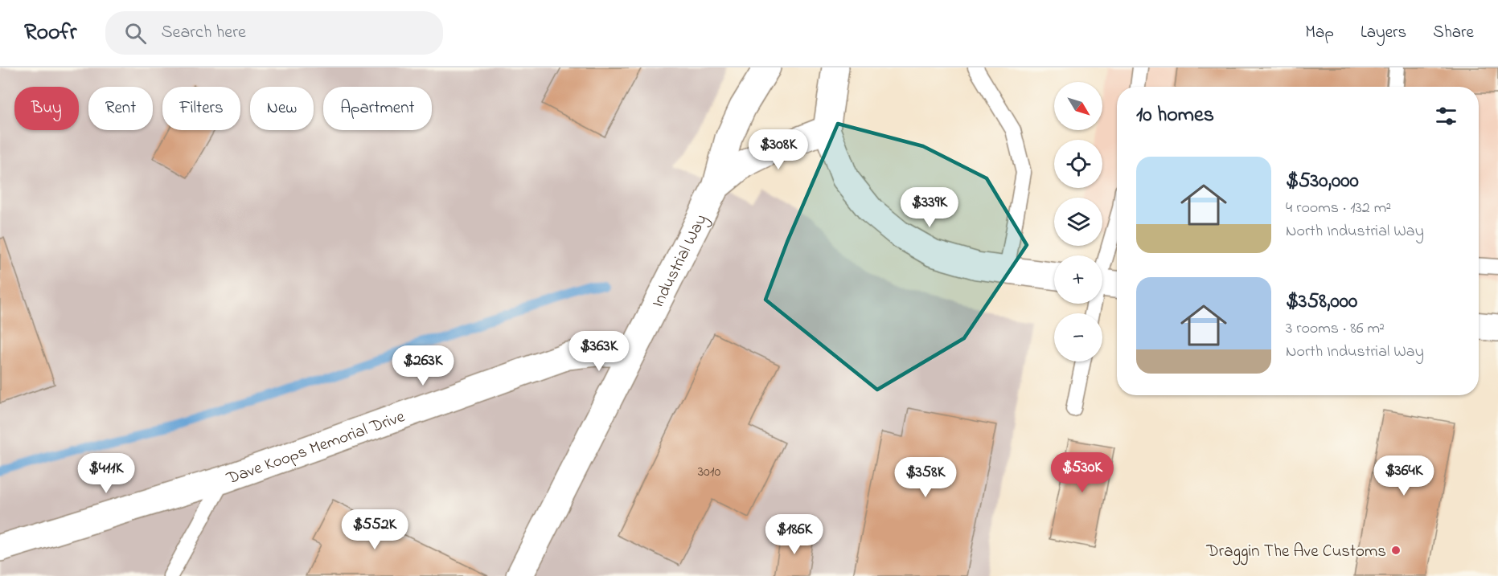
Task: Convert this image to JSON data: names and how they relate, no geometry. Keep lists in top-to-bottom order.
{
  "streets": {
    "street": ["Industrial Way", "Dave Koops Memorial Drive"]
  },
  "crossings": [
    ["Industrial Way", "Dave Koops Memorial Drive"]
  ],
  "places": ["Draggin The Ave Customs"],
  "house_numbers": ["3010"],
  "north": "bottom right",
  "page": {
    "header": "Roofr",
    "search": "Search here",
    "nav": ["Map", "Layers", "Share"],
    "map_buttons": ["+", "−"],
    "chip": [
      "Buy",
      "Rent",
      "Filters",
      "New",
      "Apartment"
    ],
    "heading": "10 homes",
    "price": [
      "$308K",
      "$339K",
      "$363K",
      "$263K",
      "$530K",
      "$411K",
      "$364K",
      "$358K",
      "$552K",
      "$186K"
    ],
    "list": [
      {
        "name": "$530,000",
        "note": "4 rooms · 132 m² · North Industrial Way"
      },
      {
        "name": "$358,000",
        "note": "3 rooms · 86 m² · North Industrial Way"
      }
    ]
  }
}
